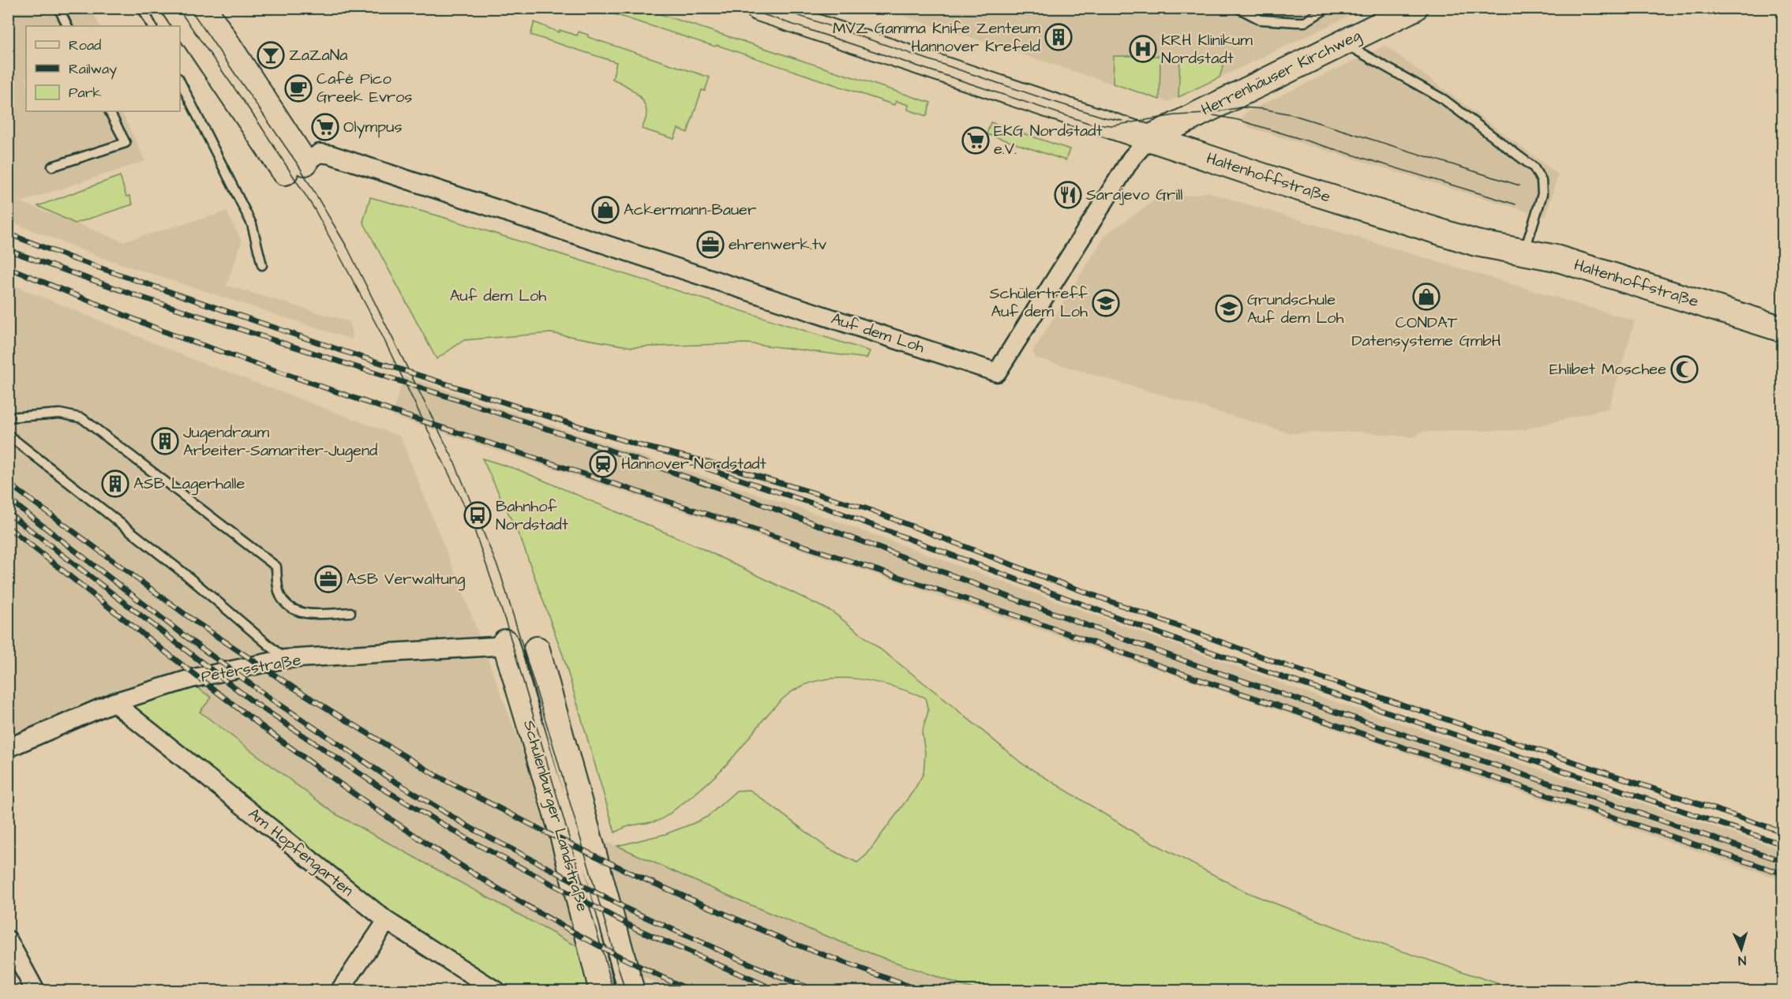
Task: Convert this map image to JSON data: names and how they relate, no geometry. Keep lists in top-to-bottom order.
{
  "streets": {
    "street": [
      "Herrenhäuser Kirchweg",
      "Haltenhoffstraße",
      "Auf dem Loh",
      "Petersstraße",
      "Schulenburger Landstraße",
      "Am Hopfengarten"
    ]
  },
  "crossings": [
    ["Herrenhäuser Kirchweg", "Haltenhoffstraße"],
    ["Herrenhäuser Kirchweg", "Auf dem Loh"],
    ["Haltenhoffstraße", "Auf dem Loh"],
    ["Petersstraße", "Schulenburger Landstraße"],
    ["Petersstraße", "Am Hopfengarten"]
  ],
  "parks": ["Auf dem Loh"],
  "places": {
    "building": ["MVZ Gamma Knife Zenteum Hannover Krefeld", "Jugendraum Arbeiter-Samariter-Jugend", "ASB Lagerhalle"],
    "hospital": ["KRH Klinikum Nordstadt"],
    "bar": ["ZaZaNa"],
    "cafe": ["Café Pico Greek Evros"],
    "supermarket": ["Olympus", "EKG Nordstadt e.V."],
    "restaurant": ["Sarajevo Grill"],
    "shop": ["Ackermann-Bauer", "CONDAT Datensysteme GmbH"],
    "office": ["ehrenwerk.tv", "ASB Verwaltung"],
    "school or university": ["Schülertreff Auf dem Loh", "Grundschule Auf dem Loh"],
    "mosque": ["Ehlibet Moschee"],
    "station": ["Hannover-Nordstadt"],
    "bus stop": ["Bahnhof Nordstadt"]
  },
  "legend": ["Road", "Railway", "Park"],
  "north": "bottom"
}
